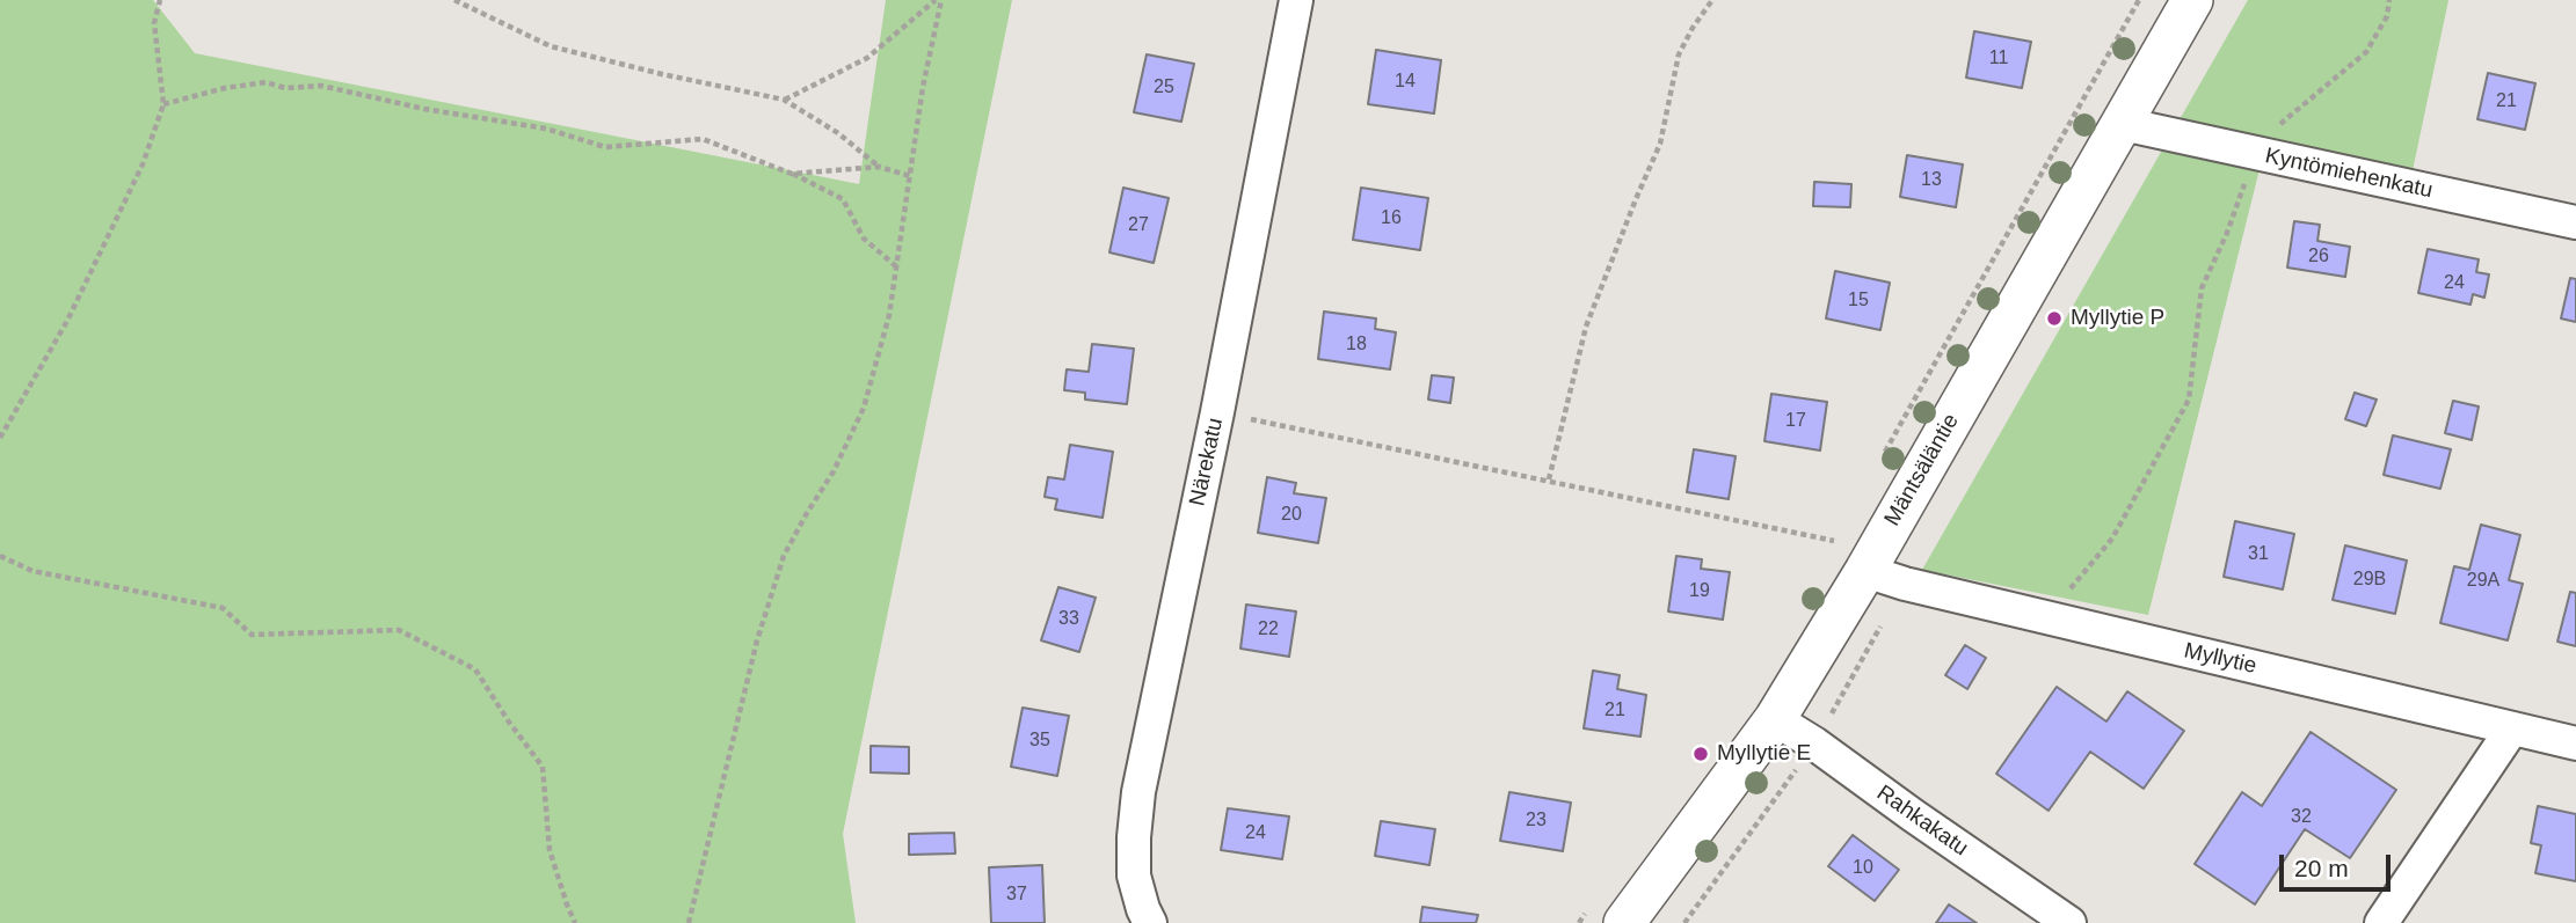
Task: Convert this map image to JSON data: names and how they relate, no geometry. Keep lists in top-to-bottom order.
{
  "streets": {
    "street": [
      "Kyntömiehenkatu",
      "Närekatu",
      "Mäntsäläntie",
      "Myllytie",
      "Rahkakatu"
    ]
  },
  "crossings": [
    ["Kyntömiehenkatu", "Mäntsäläntie"],
    ["Mäntsäläntie", "Myllytie"],
    ["Mäntsäläntie", "Rahkakatu"]
  ],
  "places": ["Myllytie P", "Myllytie E"],
  "house_numbers": [
    "11",
    "14",
    "25",
    "21",
    "13",
    "16",
    "27",
    "26",
    "24",
    "15",
    "18",
    "17",
    "20",
    "31",
    "29B",
    "29A",
    "19",
    "33",
    "22",
    "21",
    "35",
    "32",
    "23",
    "24",
    "10",
    "37"
  ],
  "scale_bar": "20 m"
}
